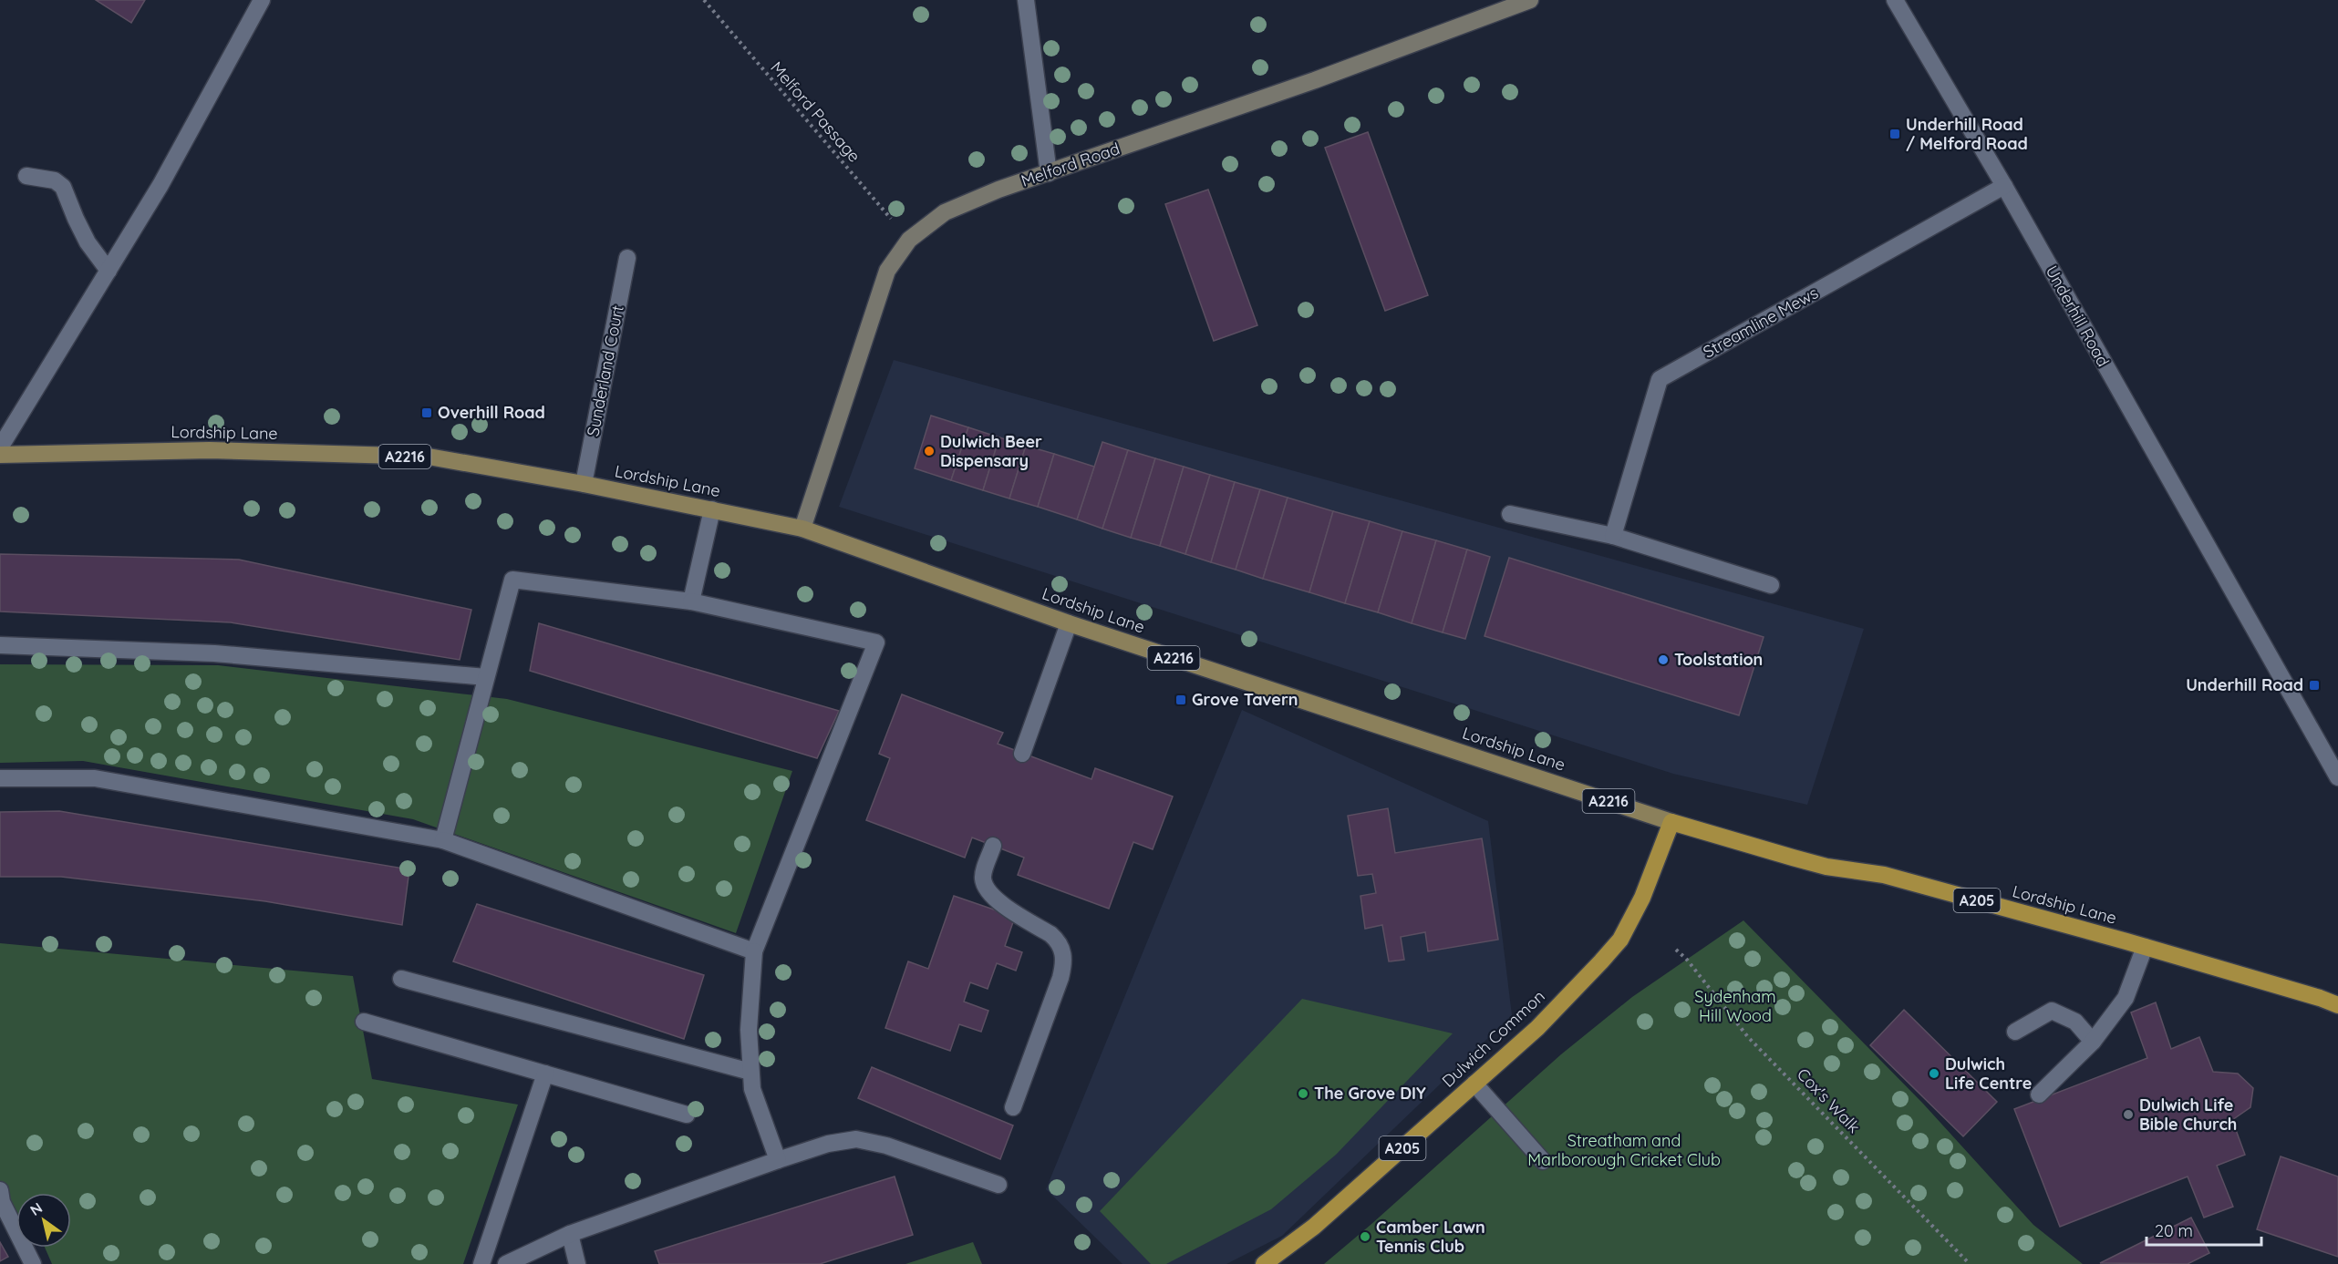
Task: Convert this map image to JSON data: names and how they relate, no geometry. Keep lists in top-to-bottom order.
{
  "streets": {
    "highway": ["Lordship Lane", "A205", "Dulwich Common"],
    "main road": ["A2216"],
    "street": [
      "Melford Road",
      "Underhill Road",
      "Streamline Mews",
      "Sunderland Court"
    ],
    "path": ["Melford Passage", "Cox's Walk"]
  },
  "crossings": [
    ["Melford Passage", "Melford Road"],
    ["Melford Road", "Lordship Lane"],
    ["Underhill Road", "Streamline Mews"],
    ["Sunderland Court", "Lordship Lane"],
    ["Lordship Lane", "Dulwich Common"]
  ],
  "parks": ["Sydenham Hill Wood", "Streatham and Marlborough Cricket Club"],
  "places": {
    "transit": [
      "Underhill Road / Melford Road",
      "Overhill Road",
      "Underhill Road",
      "Grove Tavern"
    ],
    "other": [
      "Dulwich Beer Dispensary",
      "Toolstation",
      "Dulwich Life Centre",
      "The Grove DIY",
      "Dulwich Life Bible Church",
      "Camber Lawn Tennis Club"
    ]
  },
  "scale_bar": "20 m",
  "north": "top left"
}
